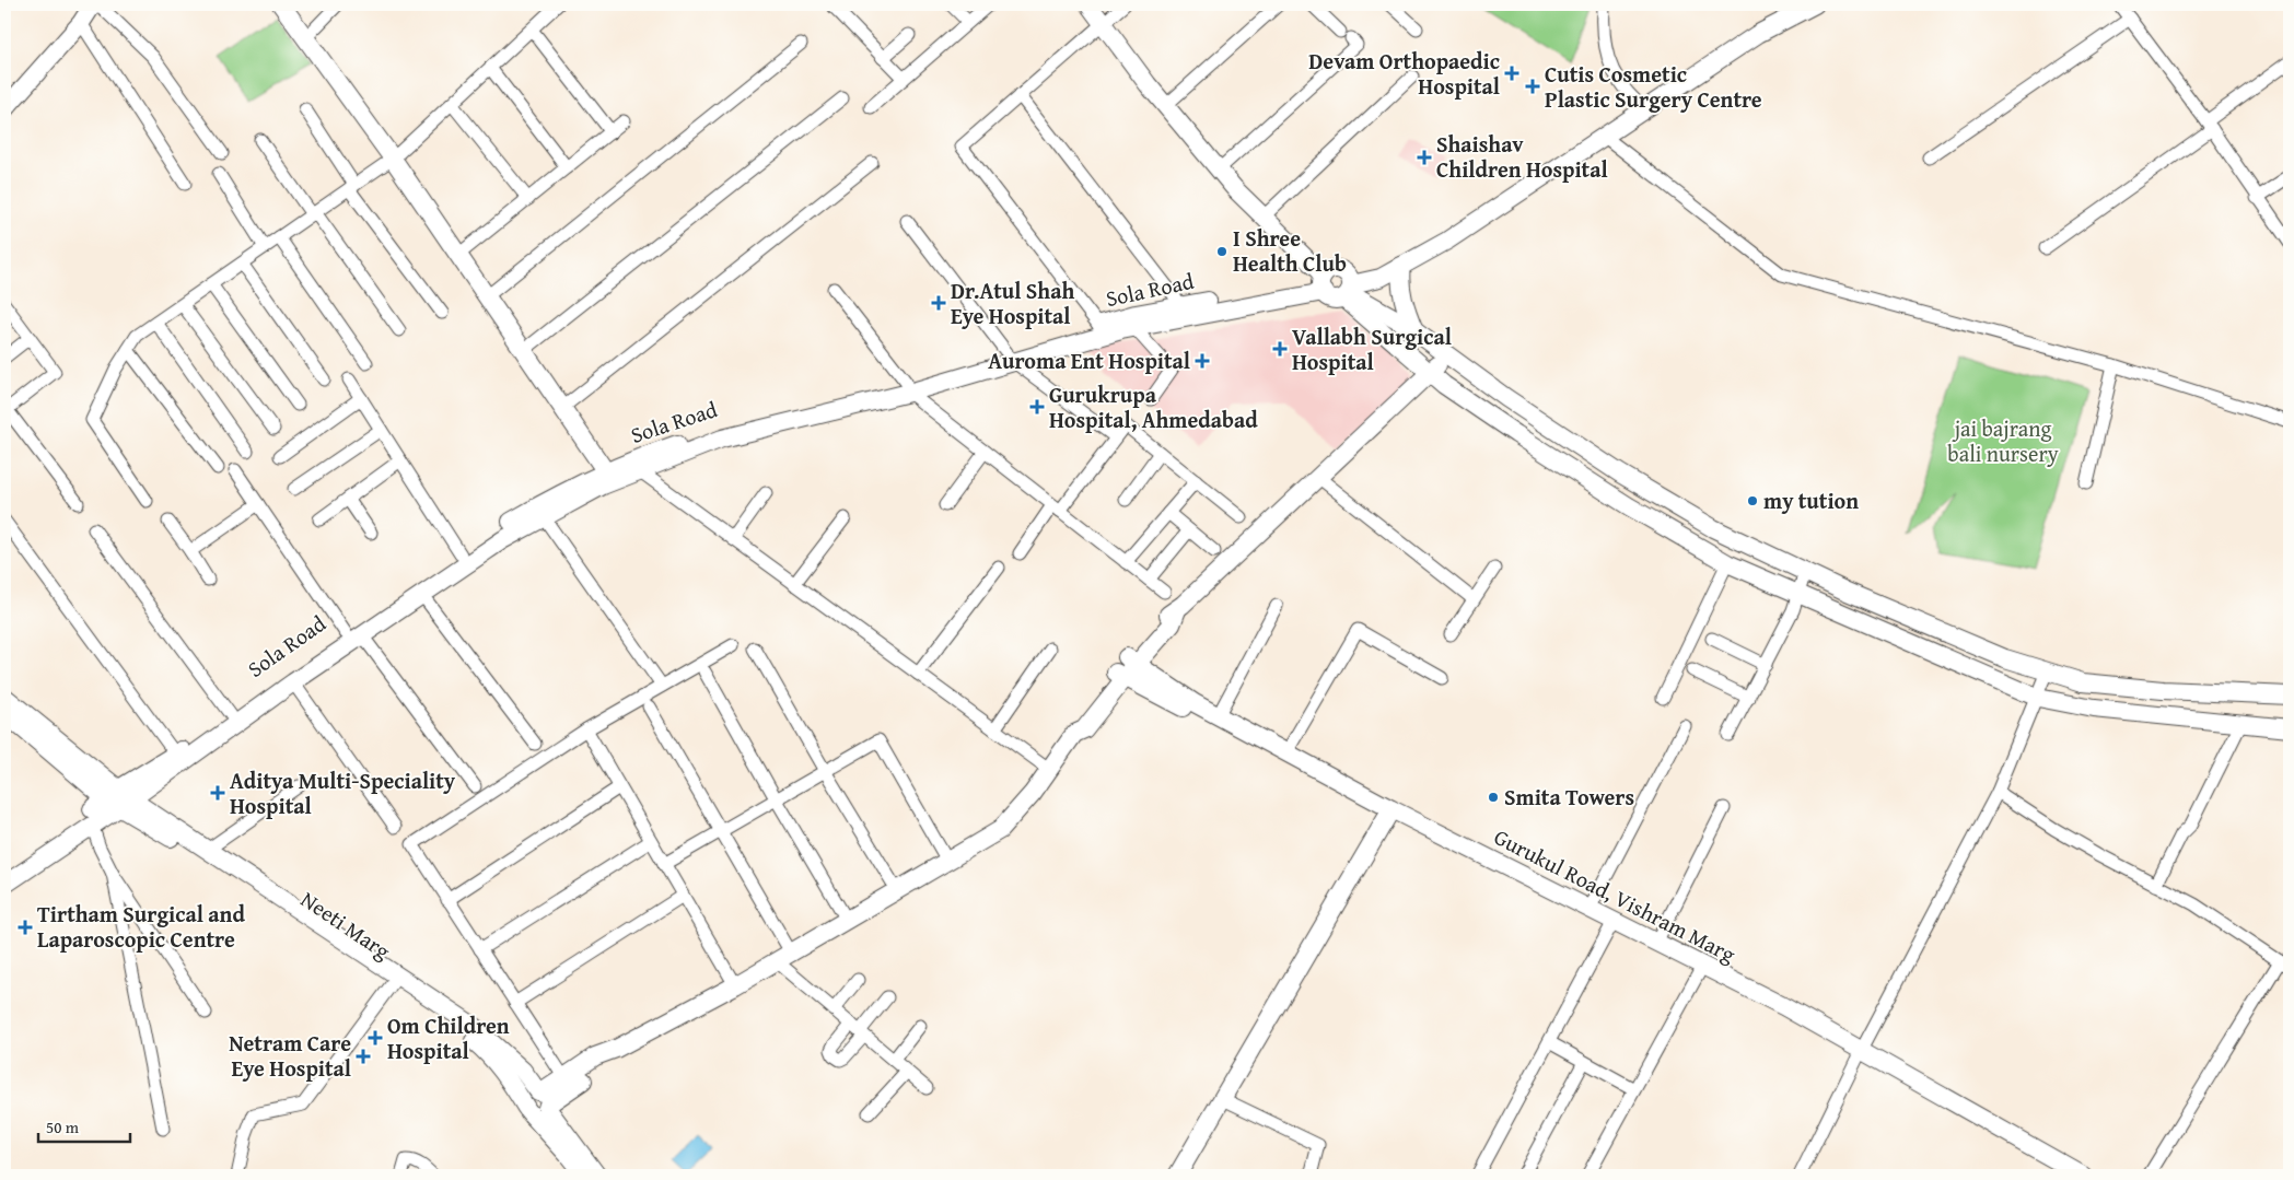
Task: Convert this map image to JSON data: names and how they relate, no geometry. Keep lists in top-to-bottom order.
{
  "streets": {
    "street": ["Sola Road", "Gurukul Road, Vishram Marg", "Neeti Marg"]
  },
  "crossings": [
    ["Sola Road", "Neeti Marg"]
  ],
  "parks": ["jai bajrang bali nursery"],
  "places": {
    "health": [
      "Devam Orthopaedic Hospital",
      "Cutis Cosmetic Plastic Surgery Centre",
      "Shaishav Children Hospital",
      "Dr.Atul Shah Eye Hospital",
      "Vallabh Surgical Hospital",
      "Auroma Ent Hospital",
      "Gurukrupa Hospital, Ahmedabad",
      "Aditya Multi-Speciality Hospital",
      "Tirtham Surgical and Laparoscopic Centre",
      "Om Children Hospital",
      "Netram Care Eye Hospital"
    ],
    "other": ["I Shree Health Club", "my tution", "Smita Towers"]
  },
  "scale_bar": "50 m"
}
